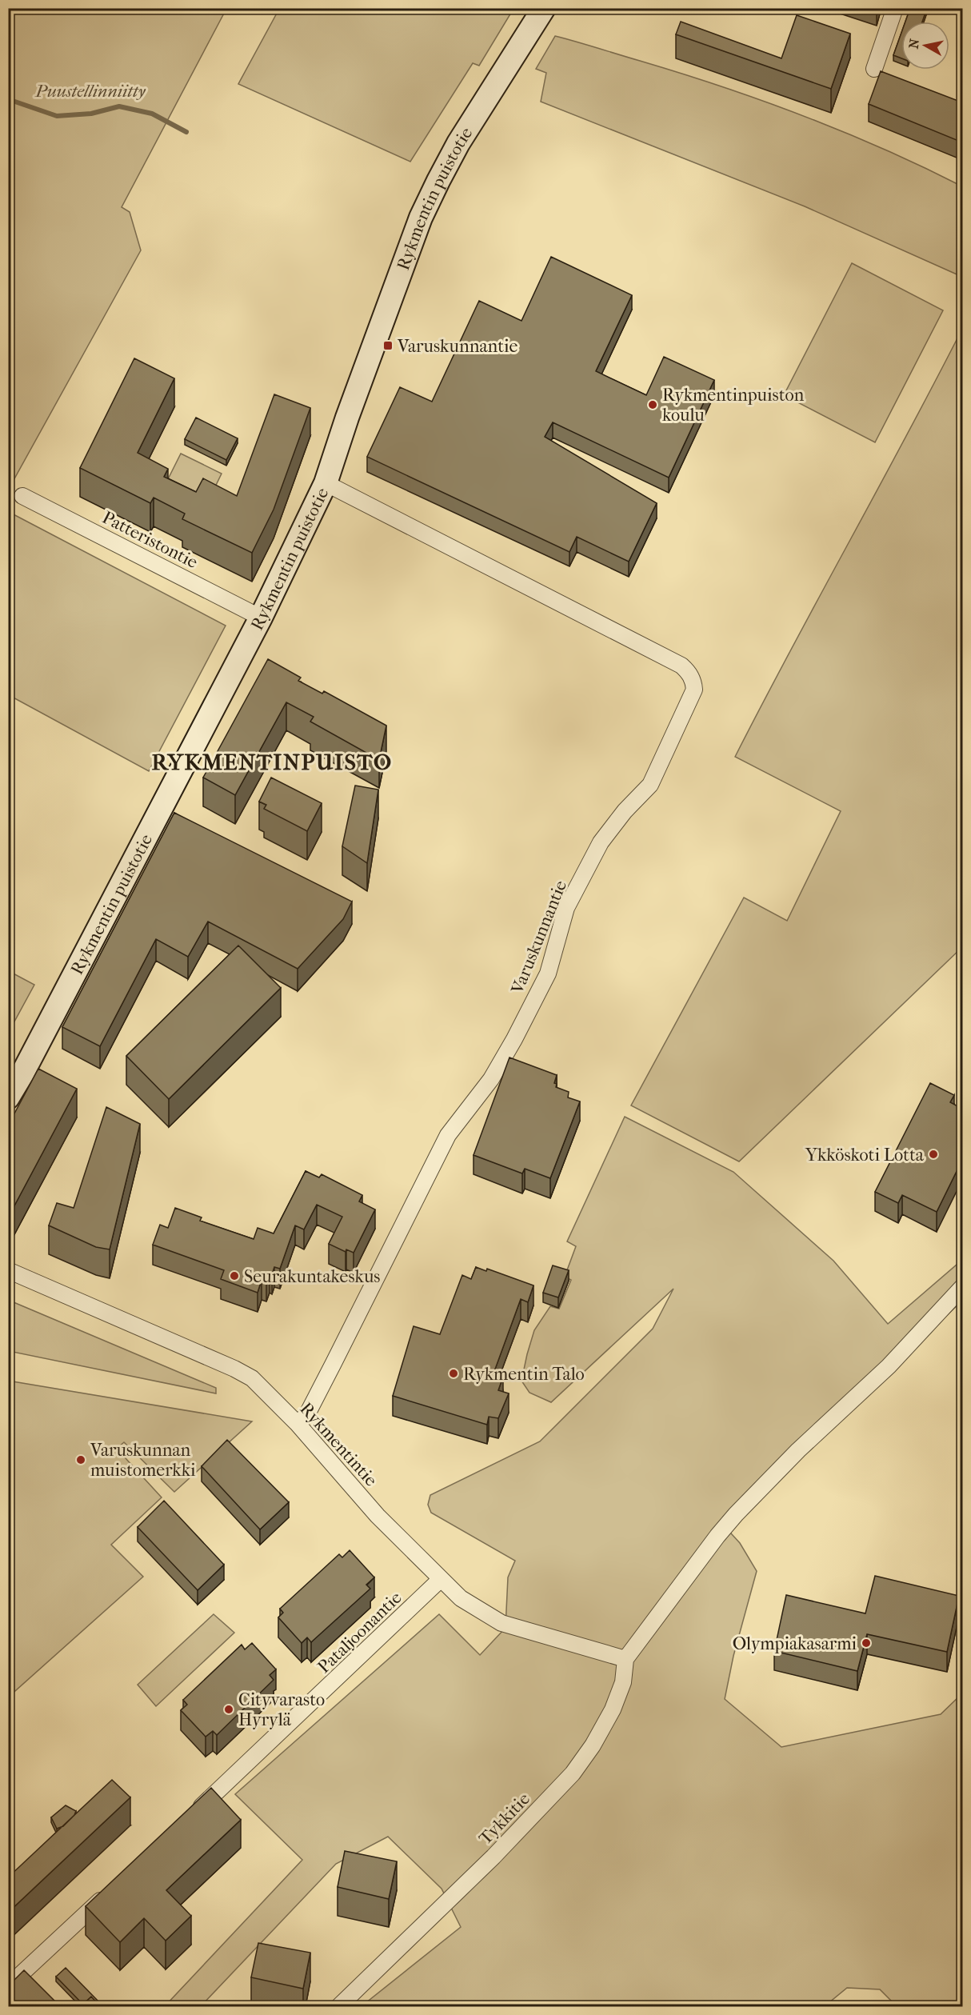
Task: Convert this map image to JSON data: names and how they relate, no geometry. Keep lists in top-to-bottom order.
{
  "streets": {
    "street": [
      "Rykmentin puistotie",
      "Patteristontie",
      "Varuskunnantie",
      "Rykmentintie",
      "Pataljoonantie",
      "Tykkitie"
    ]
  },
  "crossings": [
    ["Rykmentin puistotie", "Patteristontie"],
    ["Rykmentin puistotie", "Varuskunnantie"],
    ["Varuskunnantie", "Rykmentintie"],
    ["Rykmentintie", "Pataljoonantie"],
    ["Rykmentintie", "Tykkitie"]
  ],
  "districts": ["RYKMENTINPUISTO"],
  "parks": ["Puustellinniitty"],
  "places": {
    "transit": ["Varuskunnantie"],
    "other": [
      "Rykmentinpuiston koulu",
      "Ykköskoti Lotta",
      "Seurakuntakeskus",
      "Rykmentin Talo",
      "Varuskunnan muistomerkki",
      "Olympiakasarmi",
      "Cityvarasto Hyrylä"
    ]
  },
  "north": "left"
}
